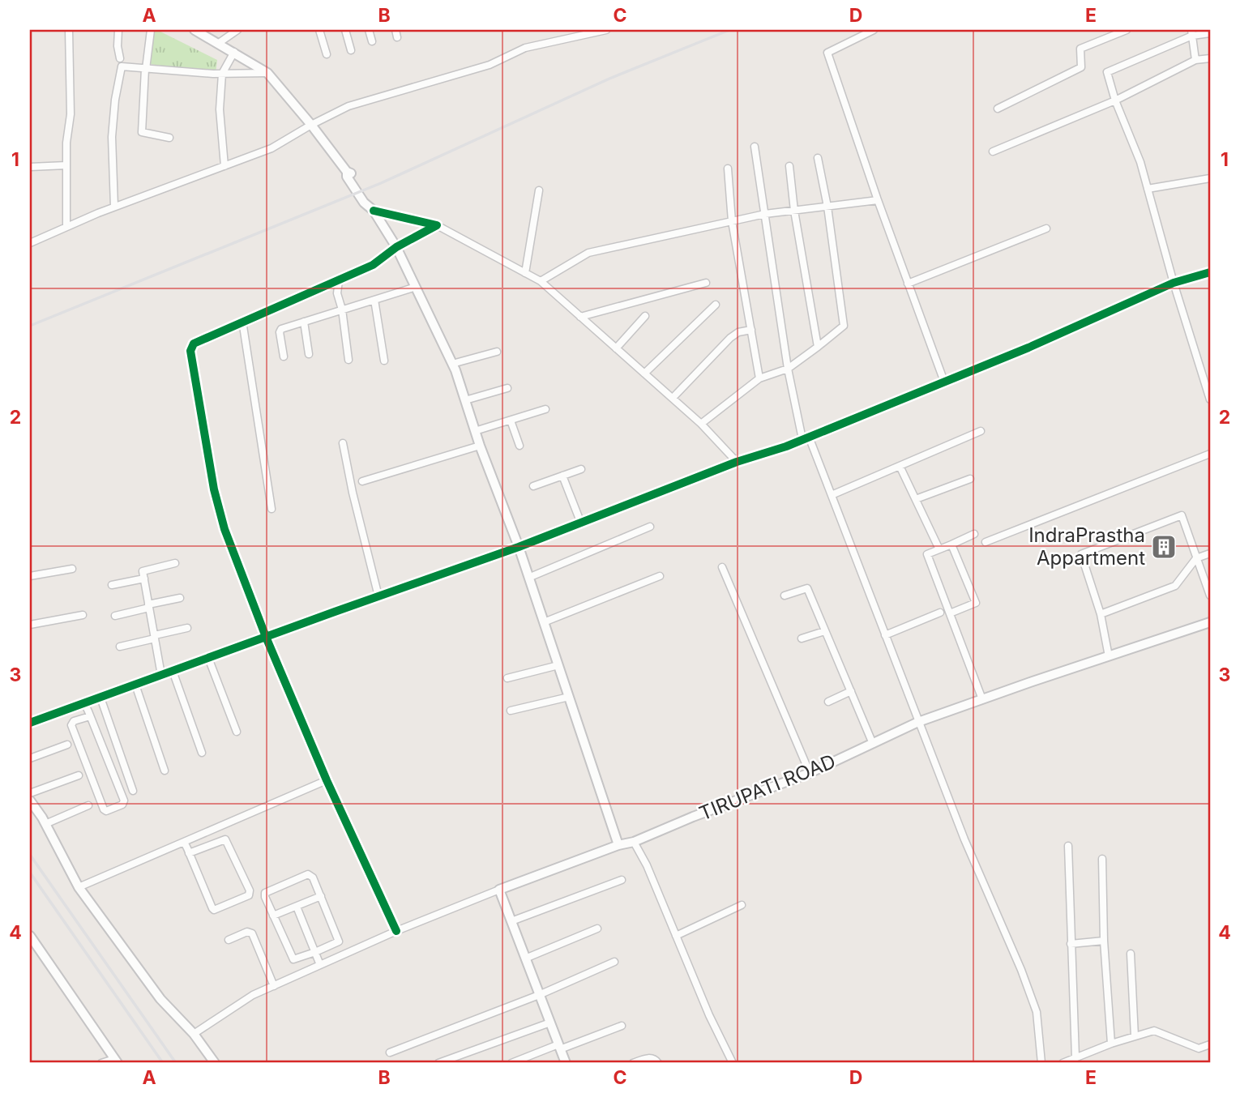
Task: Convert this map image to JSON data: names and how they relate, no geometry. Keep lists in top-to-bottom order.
{
  "streets": {
    "street": ["TIRUPATI ROAD"]
  },
  "places": {
    "building": ["IndraPrastha Appartment"]
  },
  "grid": {
    "columns": [
      "A",
      "B",
      "C",
      "D",
      "E"
    ],
    "rows": [
      "1",
      "2",
      "3",
      "4"
    ]
  }
}
